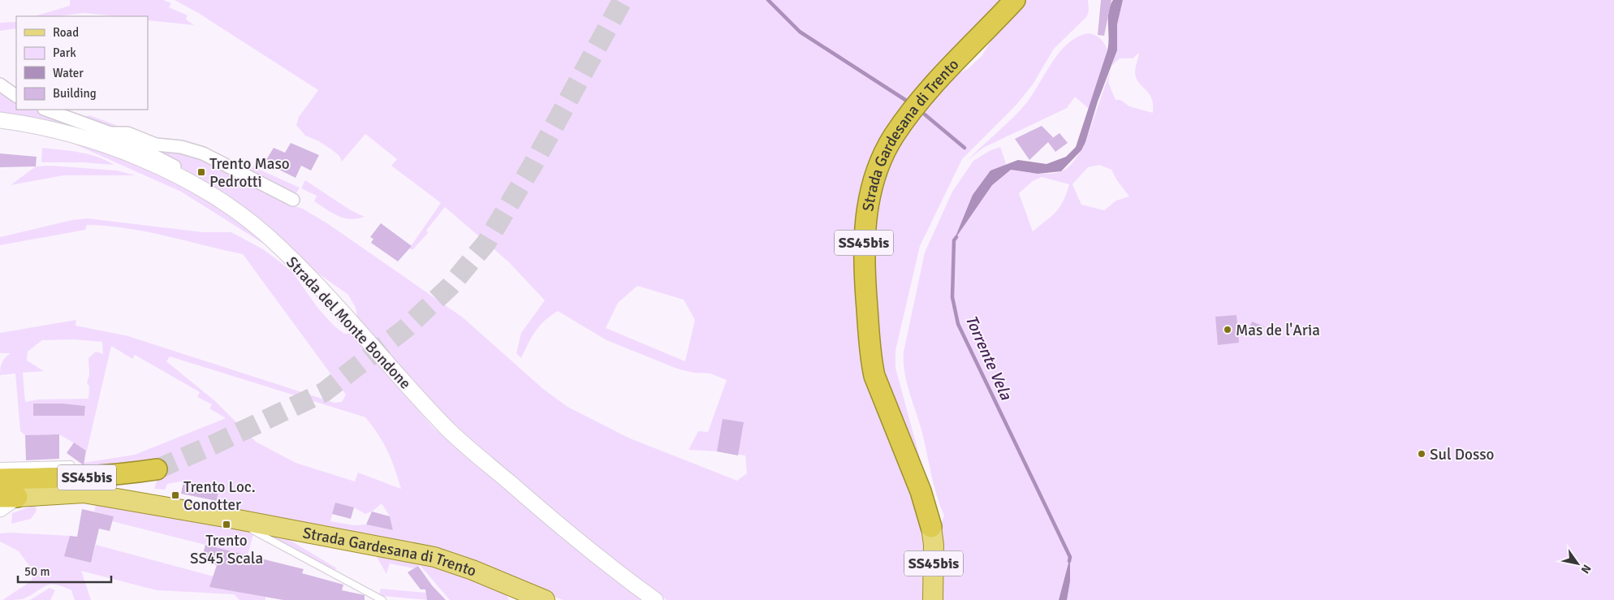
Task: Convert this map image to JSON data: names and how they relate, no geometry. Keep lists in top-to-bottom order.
{
  "streets": {
    "highway": ["Strada Gardesana di Trento", "SS45bis"],
    "street": ["Strada del Monte Bondone"]
  },
  "water": ["Torrente Vela"],
  "places": {
    "transit": ["Trento Maso Pedrotti", "Trento Loc. Conotter", "Trento SS45 Scala"],
    "other": ["Mas de l'Aria", "Sul Dosso"]
  },
  "legend": [
    "Road",
    "Park",
    "Water",
    "Building"
  ],
  "scale_bar": "50 m",
  "north": "bottom right"
}
